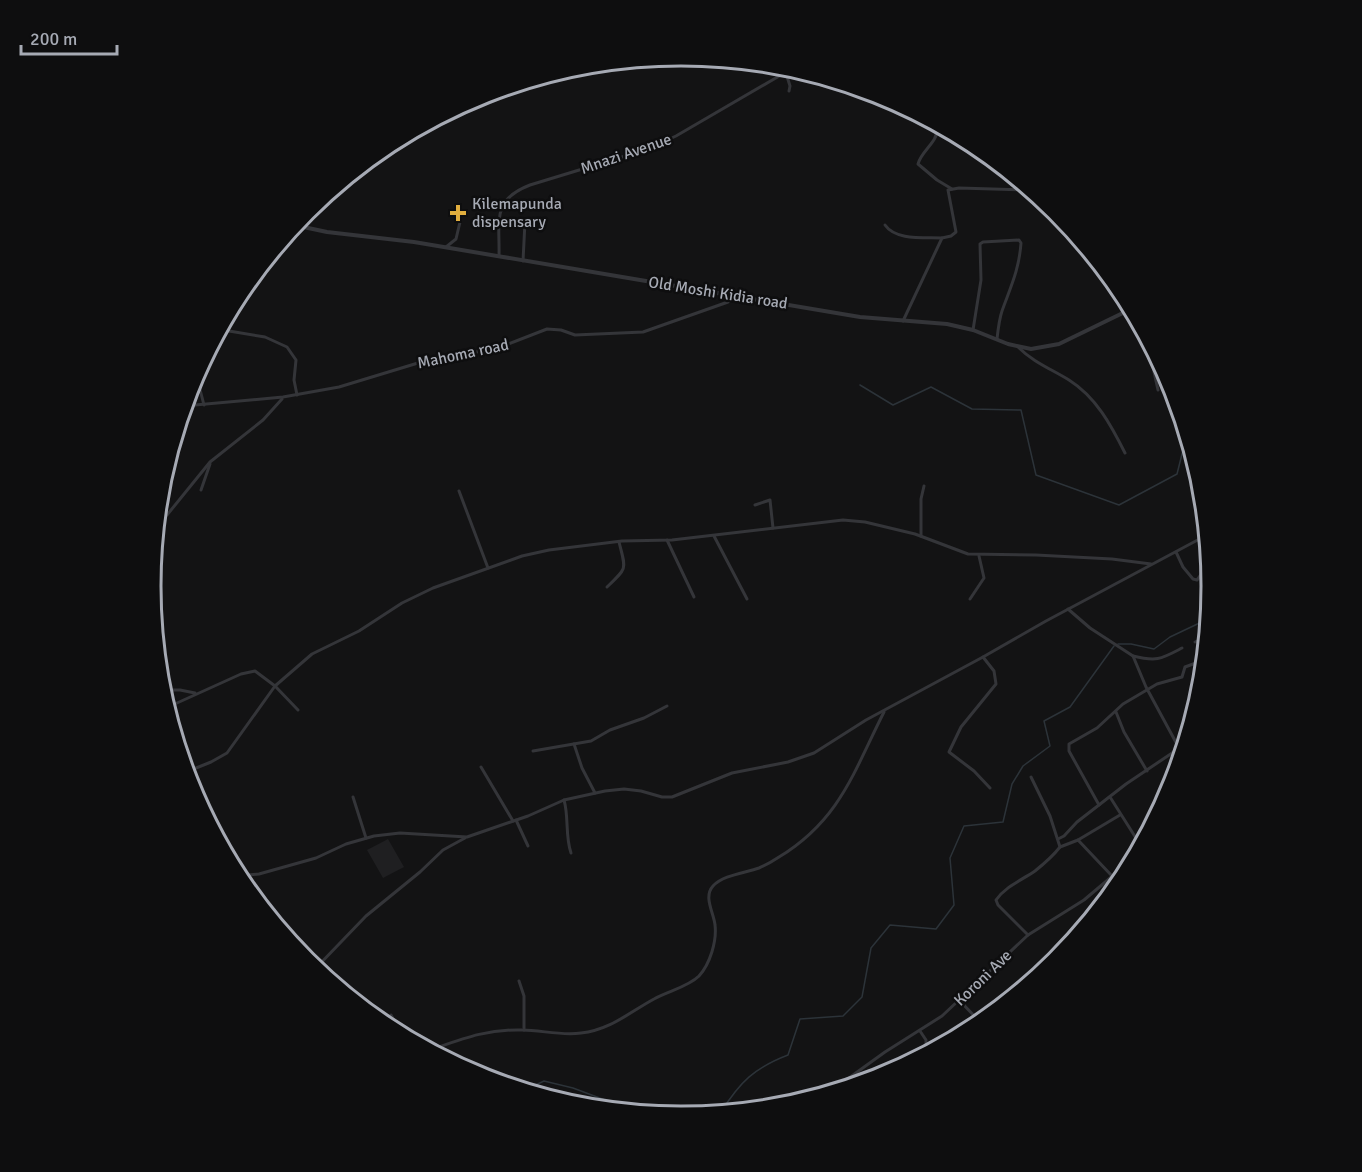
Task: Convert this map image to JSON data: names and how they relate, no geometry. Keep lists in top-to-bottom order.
{
  "streets": {
    "street": [
      "Mnazi Avenue",
      "Old Moshi Kidia road",
      "Mahoma road",
      "Koroni Ave"
    ]
  },
  "crossings": [
    ["Mnazi Avenue", "Old Moshi Kidia road"],
    ["Old Moshi Kidia road", "Mahoma road"]
  ],
  "places": {
    "health": ["Kilemapunda dispensary"]
  },
  "scale_bar": "200 m"
}
